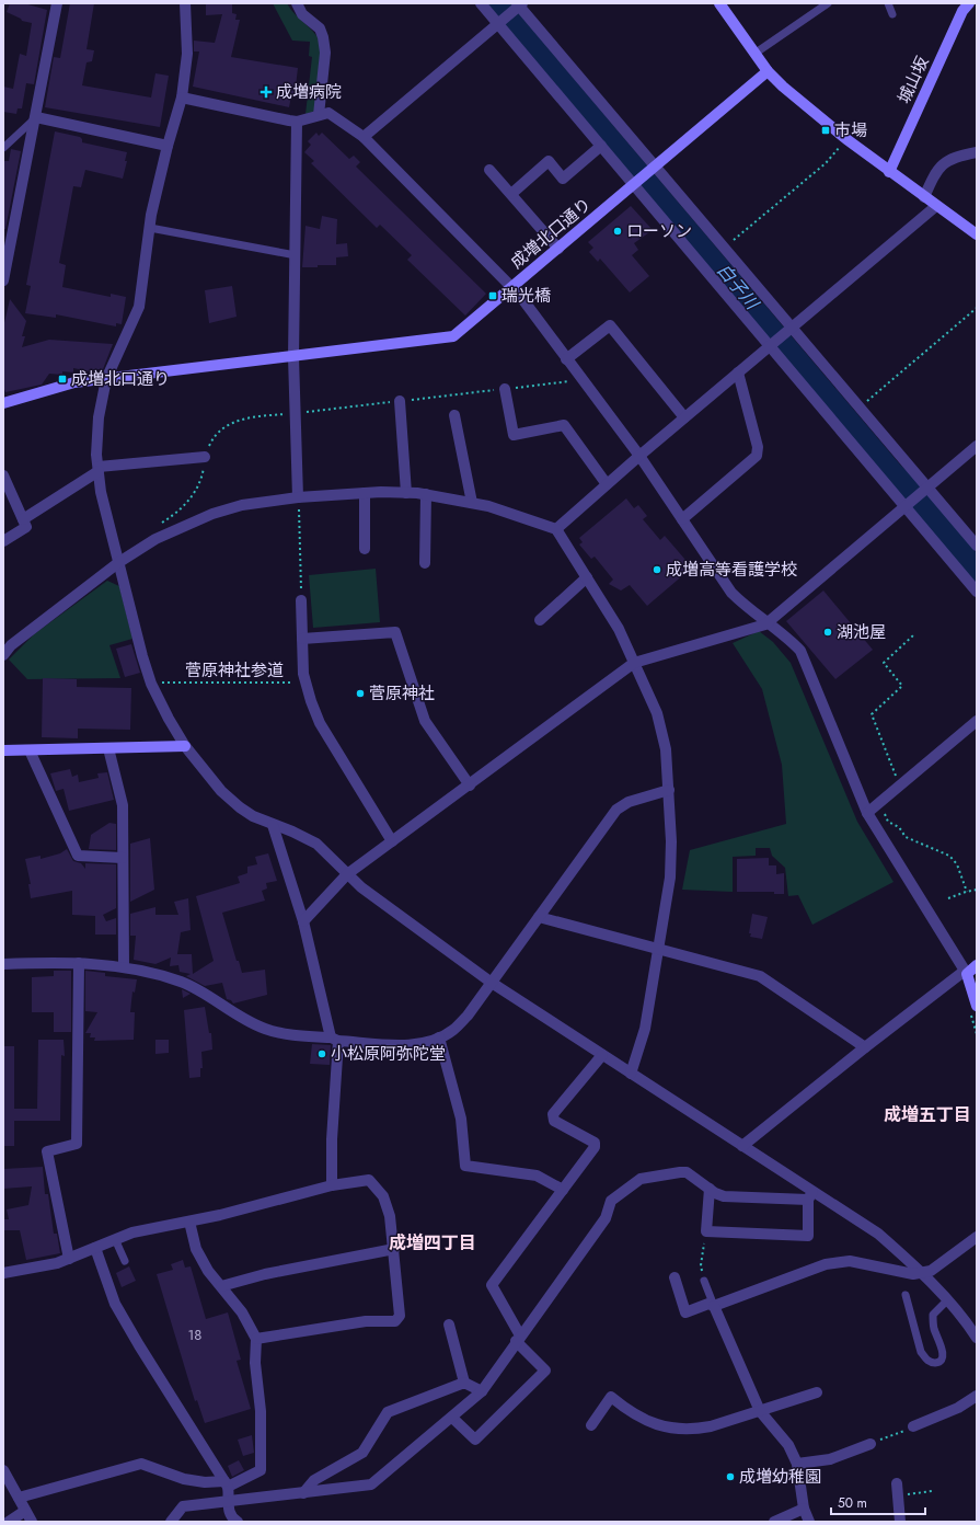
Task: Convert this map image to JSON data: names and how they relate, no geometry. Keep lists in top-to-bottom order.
{
  "streets": {
    "street": ["城山坂", "成増北口通り"],
    "path": ["菅原神社参道"]
  },
  "districts": ["成増五丁目", "成増四丁目"],
  "water": ["白子川"],
  "places": {
    "health": ["成増病院"],
    "transit": ["市場", "瑞光橋", "成増北口通り"],
    "other": [
      "ローソン",
      "成増高等看護学校",
      "湖池屋",
      "菅原神社",
      "小松原阿弥陀堂",
      "成増幼稚園"
    ]
  },
  "house_numbers": ["18"],
  "scale_bar": "50 m"
}
